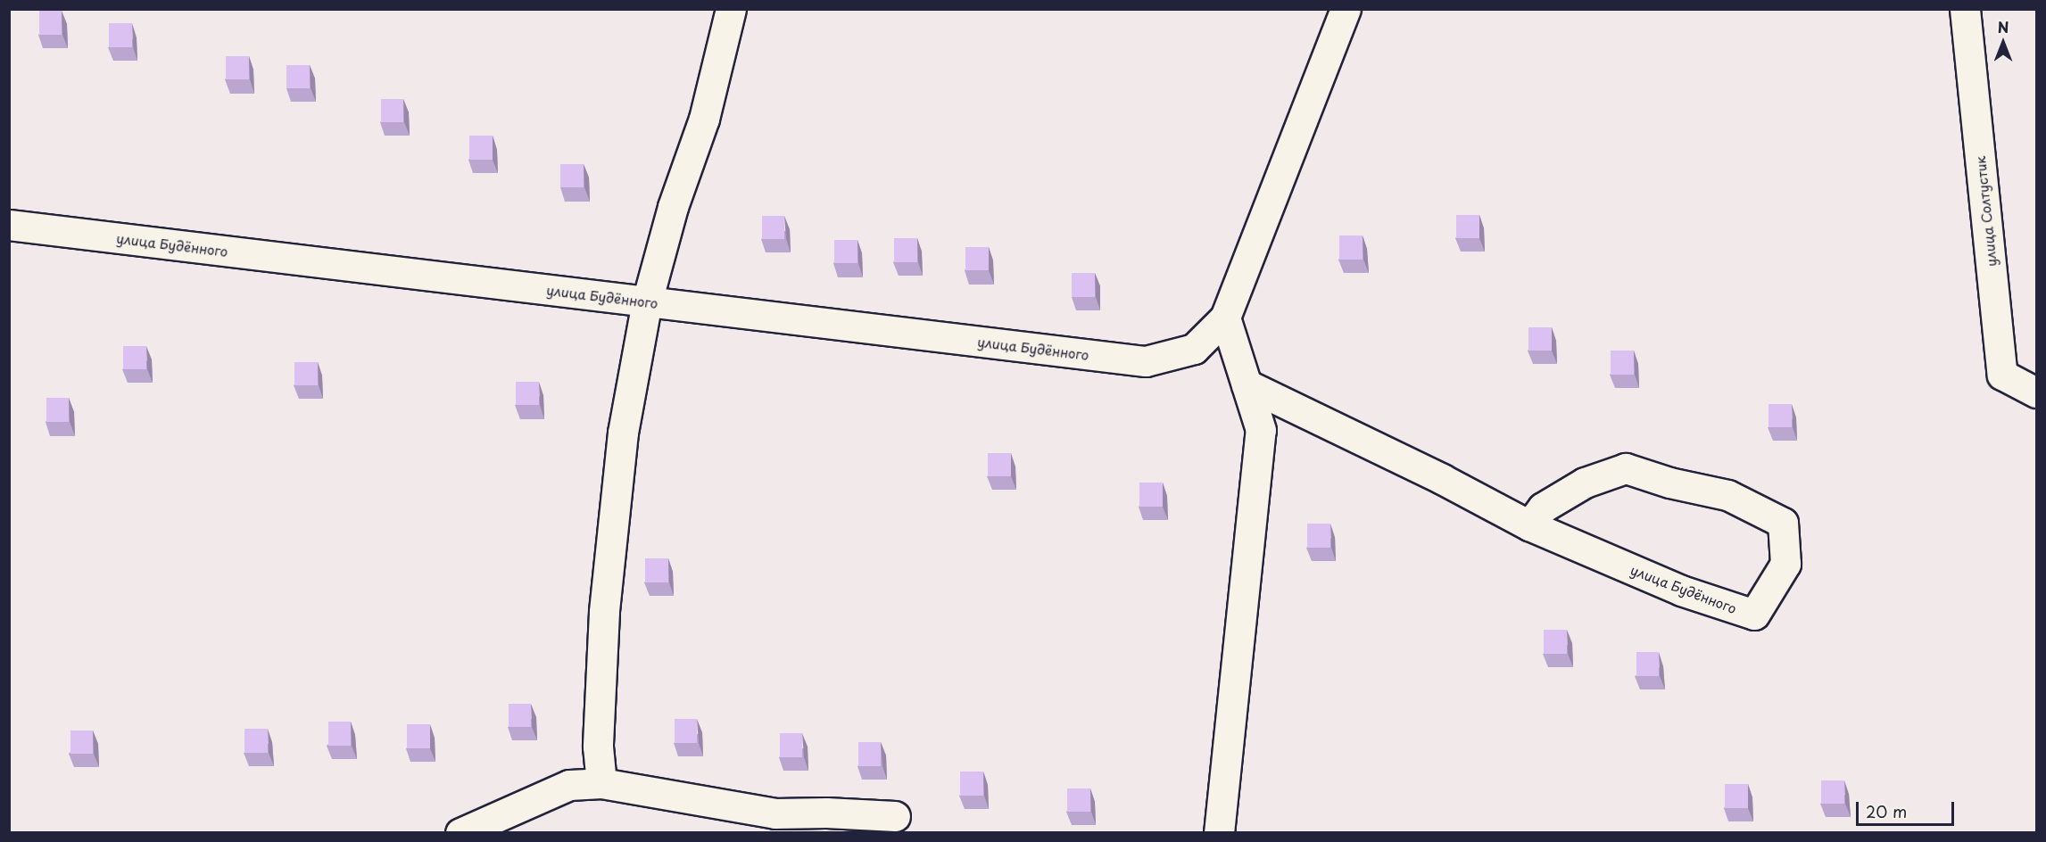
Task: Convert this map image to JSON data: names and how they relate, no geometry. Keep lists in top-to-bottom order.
{
  "streets": {
    "street": ["улица Солтустик", "улица Будённого"]
  },
  "scale_bar": "20 m",
  "north": "top"
}
